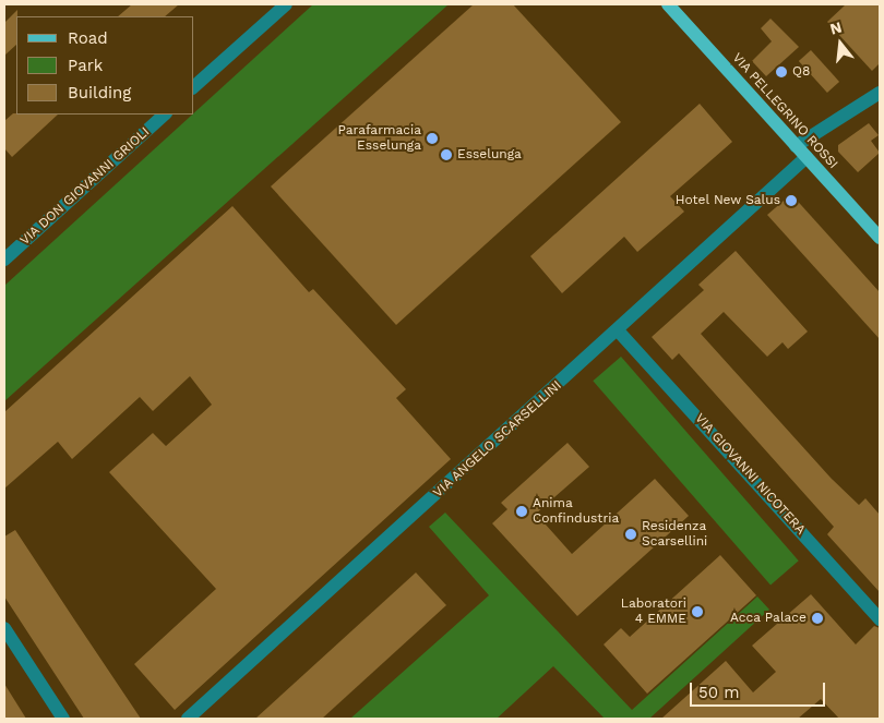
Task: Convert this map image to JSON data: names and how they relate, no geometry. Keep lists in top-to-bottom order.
{
  "streets": {
    "main road": ["VIA PELLEGRINO ROSSI"],
    "street": ["VIA DON GIOVANNI GRIOLI", "VIA ANGELO SCARSELLINI", "VIA GIOVANNI NICOTERA"]
  },
  "crossings": [
    ["VIA PELLEGRINO ROSSI", "VIA ANGELO SCARSELLINI"],
    ["VIA ANGELO SCARSELLINI", "VIA GIOVANNI NICOTERA"]
  ],
  "places": [
    "Q8",
    "Parafarmacia Esselunga",
    "Esselunga",
    "Hotel New Salus",
    "Anima Confindustria",
    "Residenza Scarsellini",
    "Laboratori 4 EMME",
    "Acca Palace"
  ],
  "legend": ["Road", "Park", "Building"],
  "scale_bar": "50 m",
  "north": "top"
}
